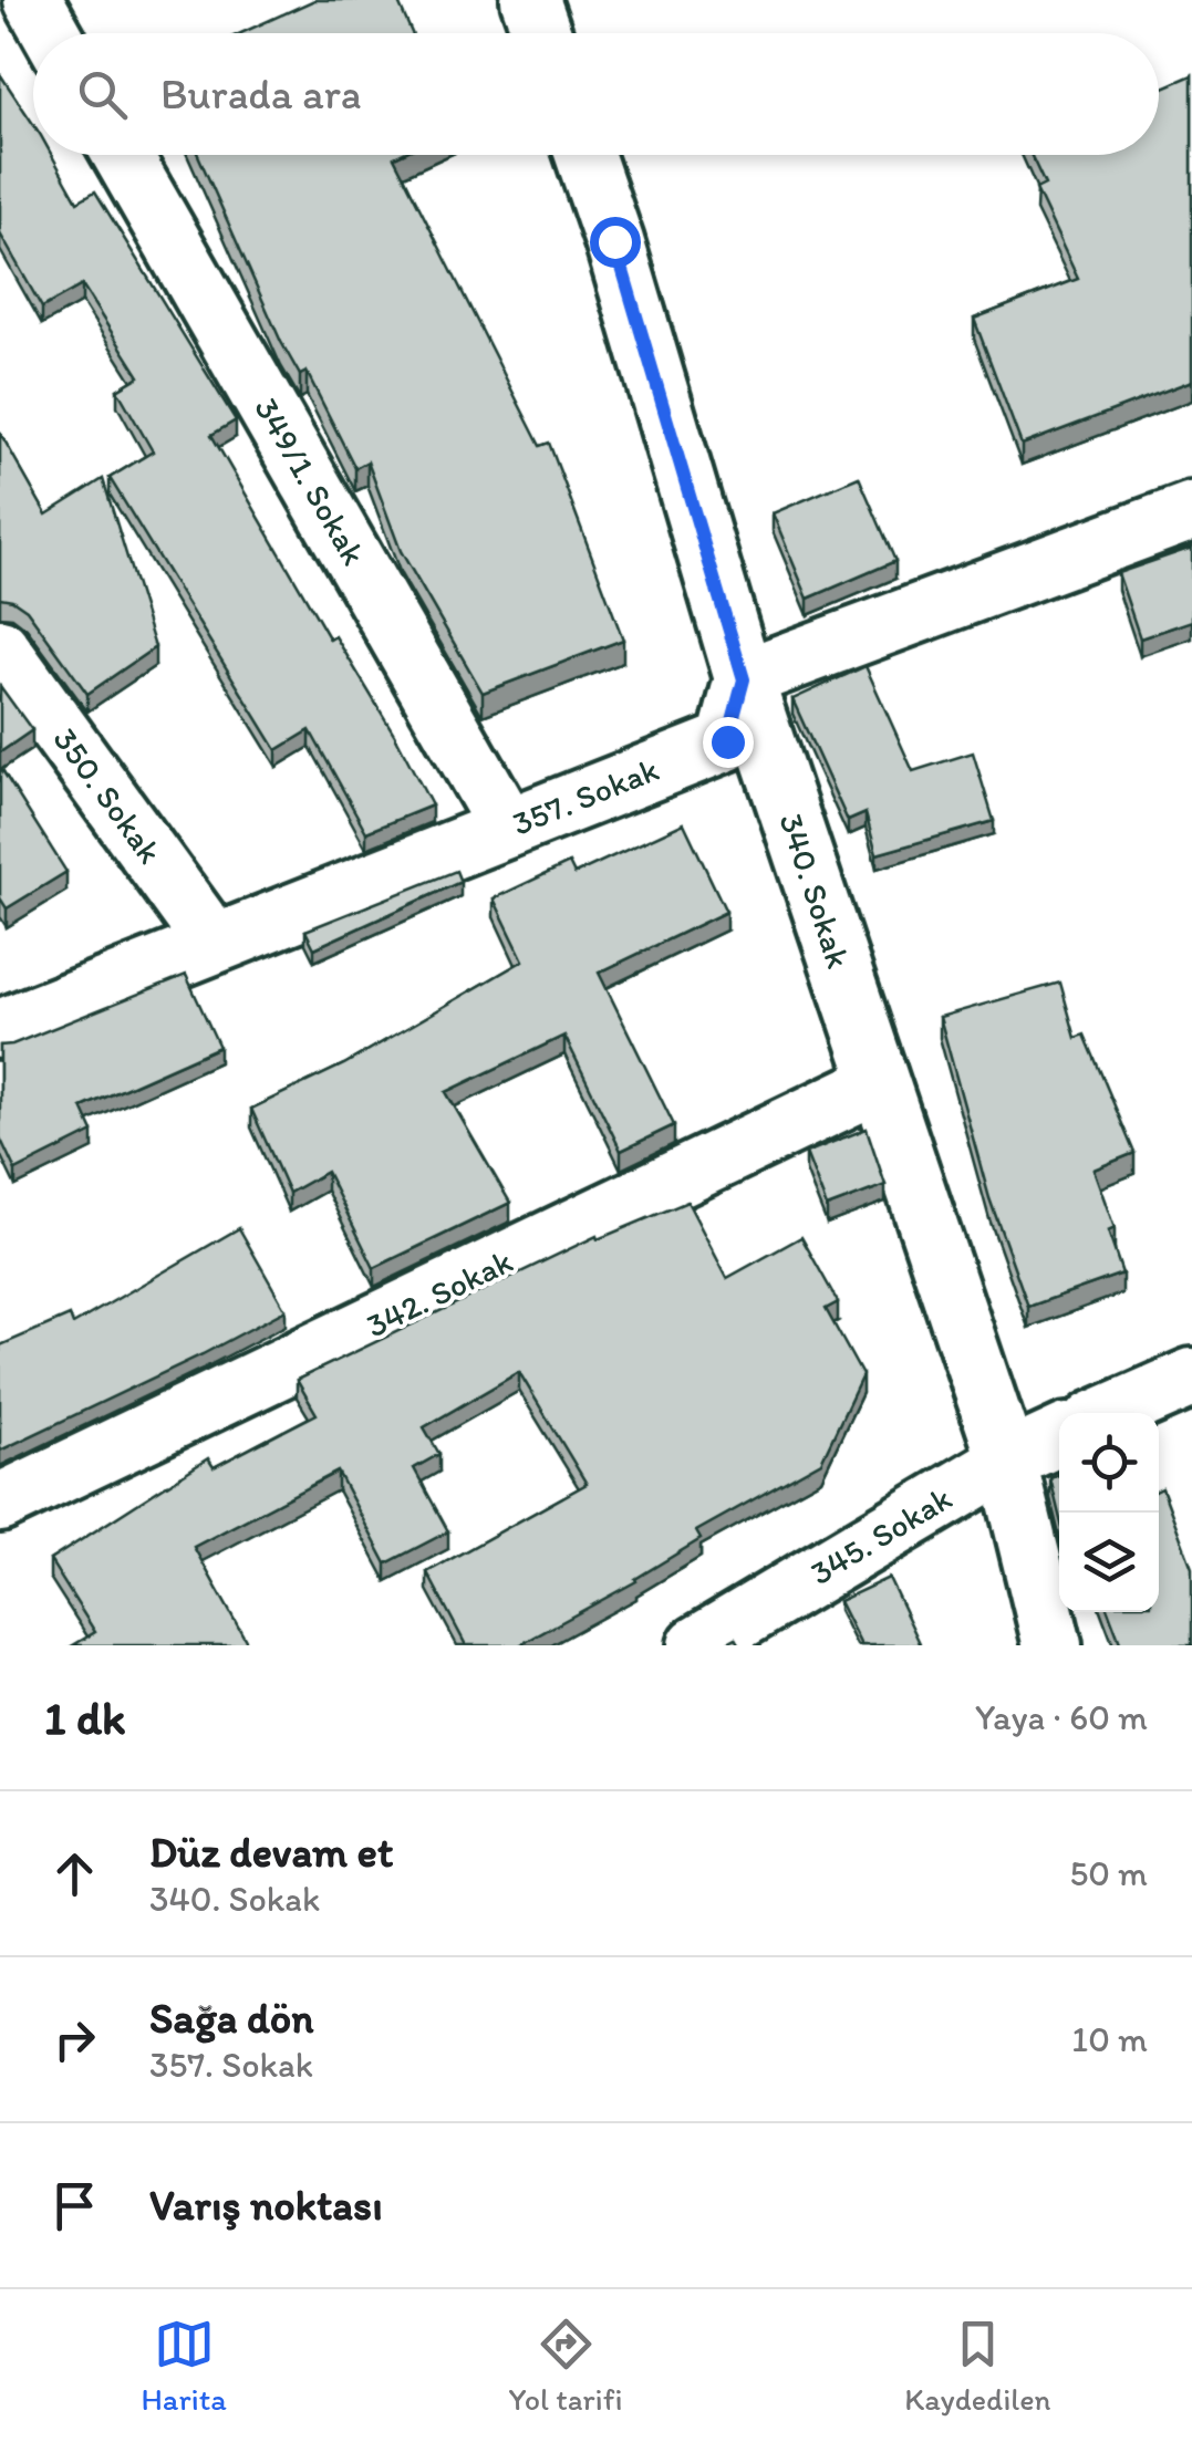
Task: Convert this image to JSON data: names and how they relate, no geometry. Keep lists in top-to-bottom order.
{
  "streets": {
    "street": [
      "349/1. Sokak",
      "350. Sokak",
      "357. Sokak",
      "340. Sokak",
      "342. Sokak",
      "345. Sokak"
    ]
  },
  "crossings": [
    ["349/1. Sokak", "357. Sokak"],
    ["350. Sokak", "357. Sokak"],
    ["357. Sokak", "340. Sokak"],
    ["340. Sokak", "342. Sokak"],
    ["340. Sokak", "345. Sokak"]
  ],
  "page": {
    "search": "Burada ara",
    "heading": ["1 dk", "Yaya · 60 m"],
    "list": [
      ["Düz devam et", "340. Sokak", "50 m"],
      ["Sağa dön", "357. Sokak", "10 m"],
      "Varış noktası"
    ],
    "nav": ["Harita", "Yol tarifi", "Kaydedilen"]
  }
}
